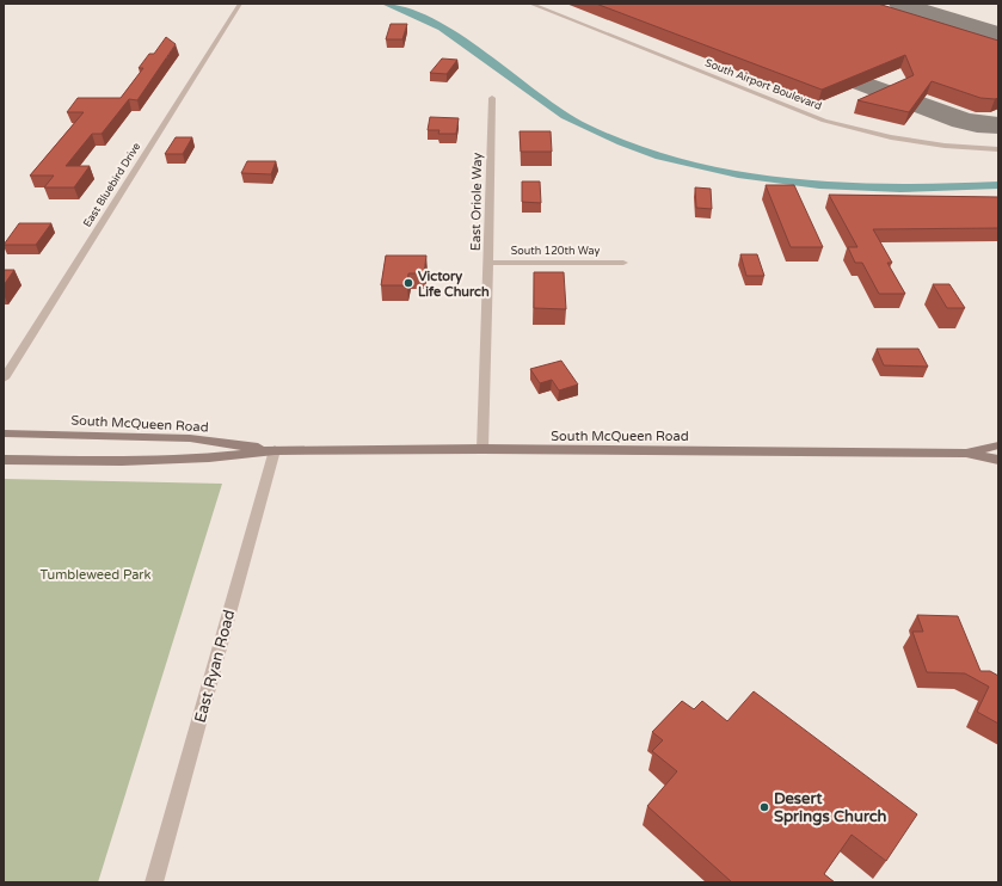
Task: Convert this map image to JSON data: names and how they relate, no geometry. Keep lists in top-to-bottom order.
{
  "streets": {
    "main road": ["South McQueen Road"],
    "street": [
      "South Airport Boulevard",
      "East Bluebird Drive",
      "East Oriole Way",
      "South 120th Way",
      "East Ryan Road"
    ]
  },
  "crossings": [
    ["East Oriole Way", "South 120th Way"],
    ["East Oriole Way", "South McQueen Road"],
    ["South McQueen Road", "East Ryan Road"]
  ],
  "parks": ["Tumbleweed Park"],
  "places": ["Victory Life Church", "Desert Springs Church"]
}
